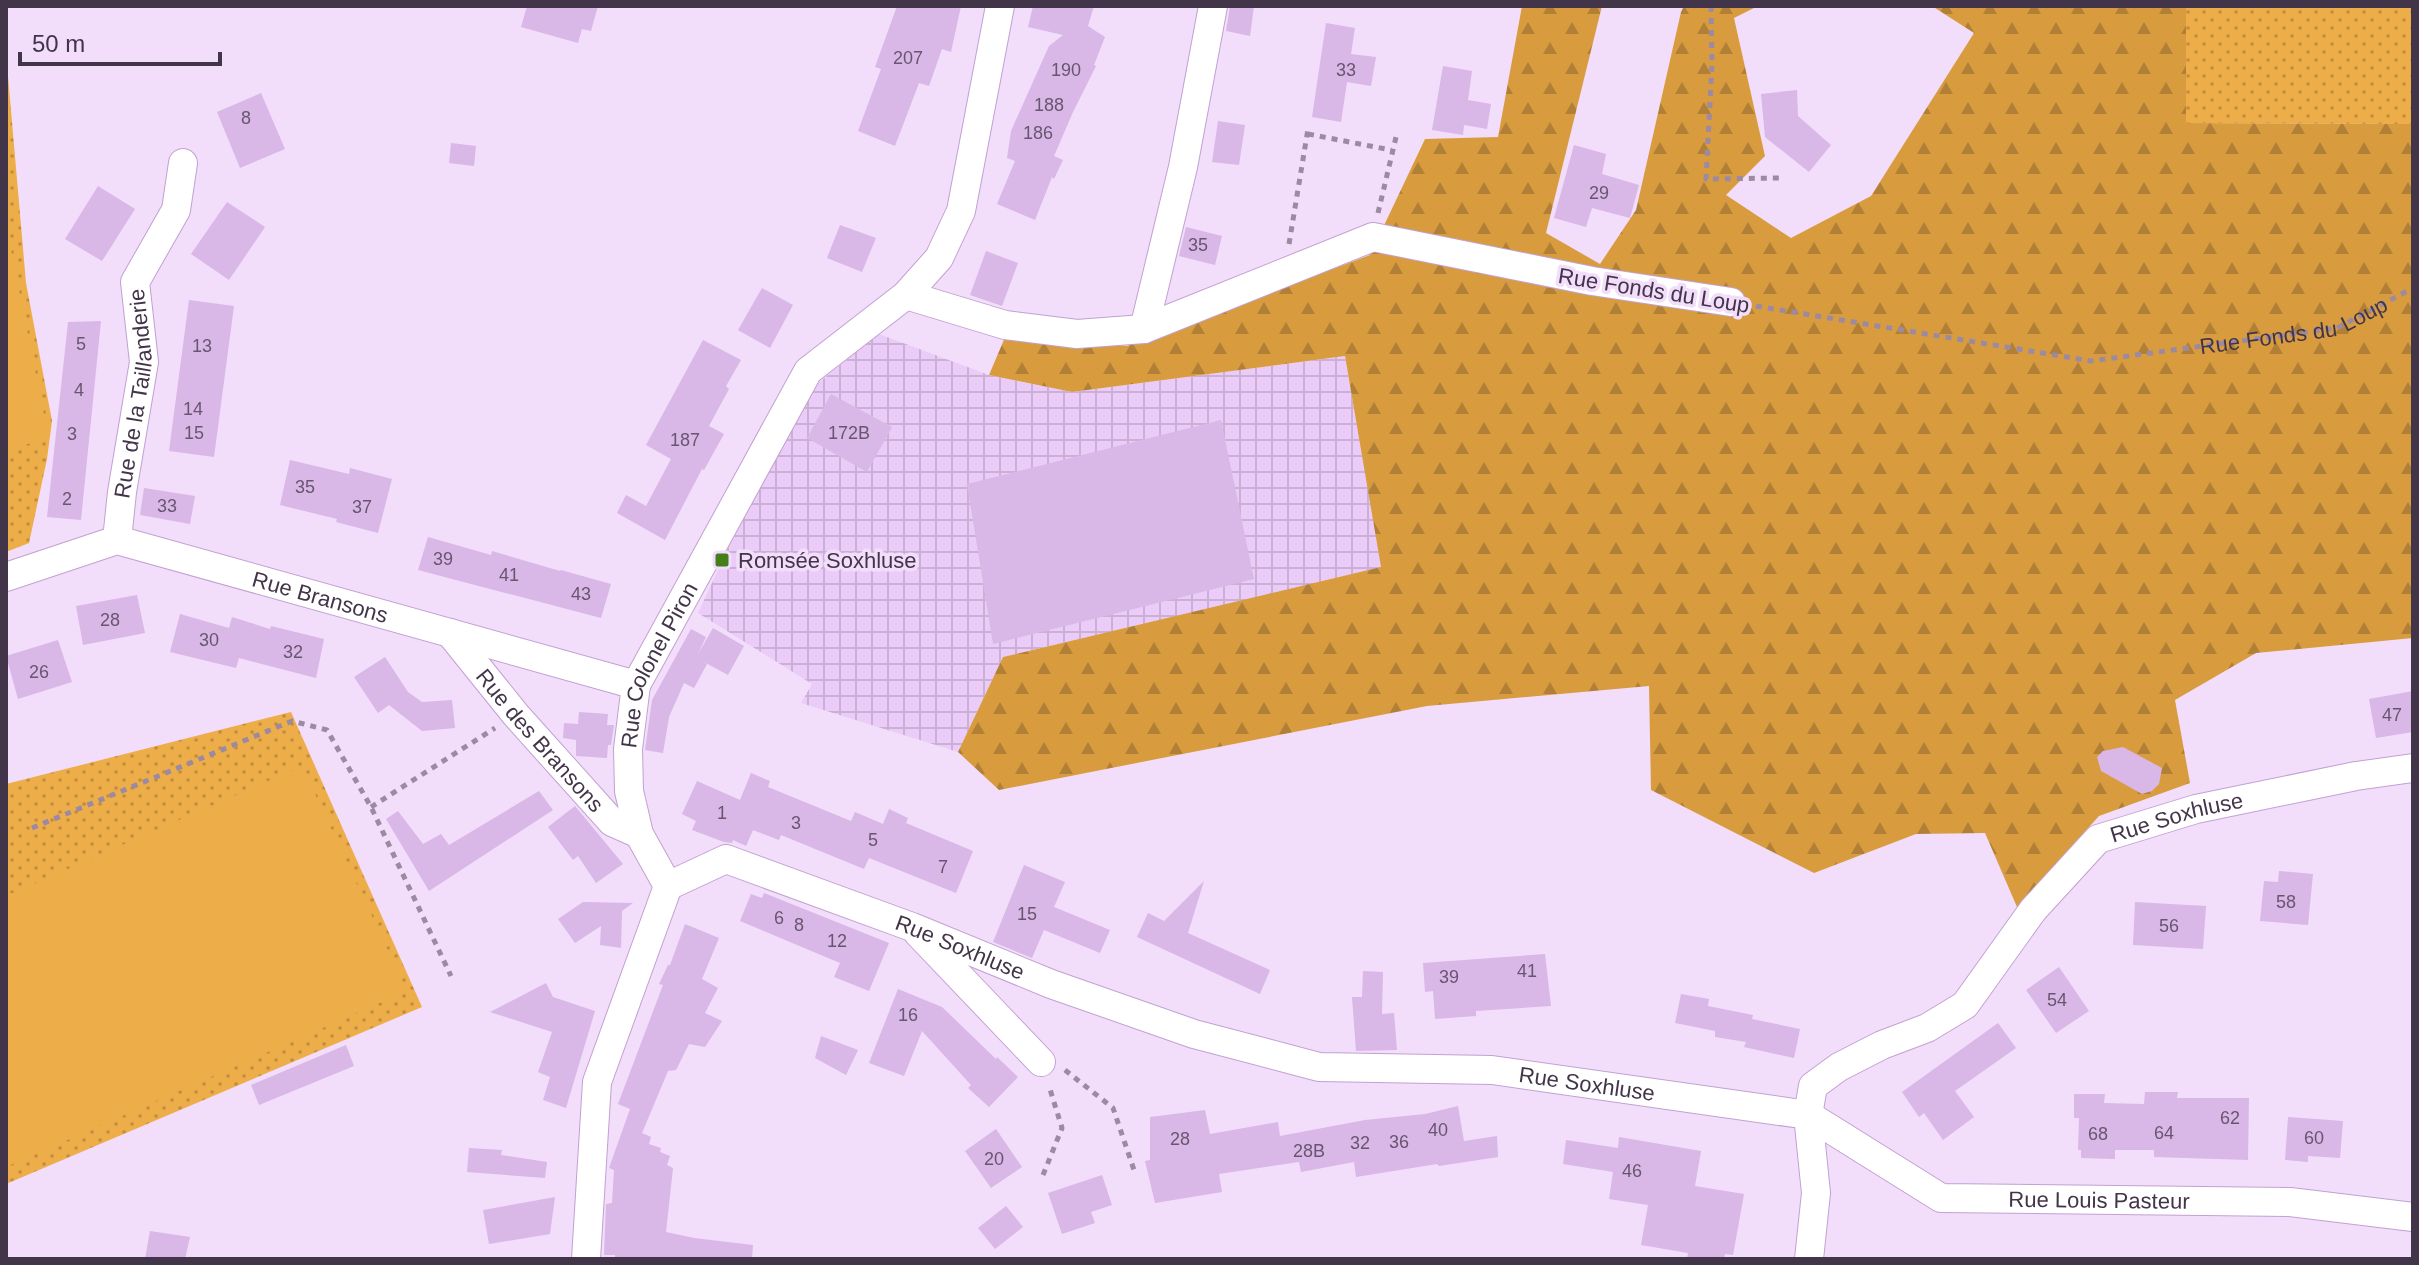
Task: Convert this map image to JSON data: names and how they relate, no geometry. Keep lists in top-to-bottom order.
{
  "streets": {
    "street": [
      "Rue Fonds du Loup",
      "Rue de la Taillanderie",
      "Rue Bransons",
      "Rue Colonel Piron",
      "Rue des Bransons",
      "Rue Soxhluse",
      "Rue Louis Pasteur"
    ]
  },
  "crossings": [
    ["Rue de la Taillanderie", "Rue Bransons"],
    ["Rue Bransons", "Rue Colonel Piron"],
    ["Rue Bransons", "Rue des Bransons"],
    ["Rue Colonel Piron", "Rue des Bransons"],
    ["Rue Colonel Piron", "Rue Soxhluse"],
    ["Rue Soxhluse", "Rue Louis Pasteur"]
  ],
  "places": {
    "transit": ["Romsée Soxhluse"]
  },
  "house_numbers": [
    "207",
    "190",
    "33",
    "188",
    "8",
    "186",
    "29",
    "35",
    "5",
    "13",
    "4",
    "14",
    "15",
    "172B",
    "3",
    "187",
    "35",
    "2",
    "33",
    "37",
    "39",
    "41",
    "43",
    "28",
    "30",
    "32",
    "26",
    "47",
    "1",
    "3",
    "5",
    "7",
    "58",
    "15",
    "6",
    "8",
    "56",
    "12",
    "41",
    "39",
    "54",
    "16",
    "62",
    "40",
    "64",
    "68",
    "60",
    "28",
    "36",
    "32",
    "28B",
    "20",
    "46"
  ],
  "scale_bar": "50 m"
}
